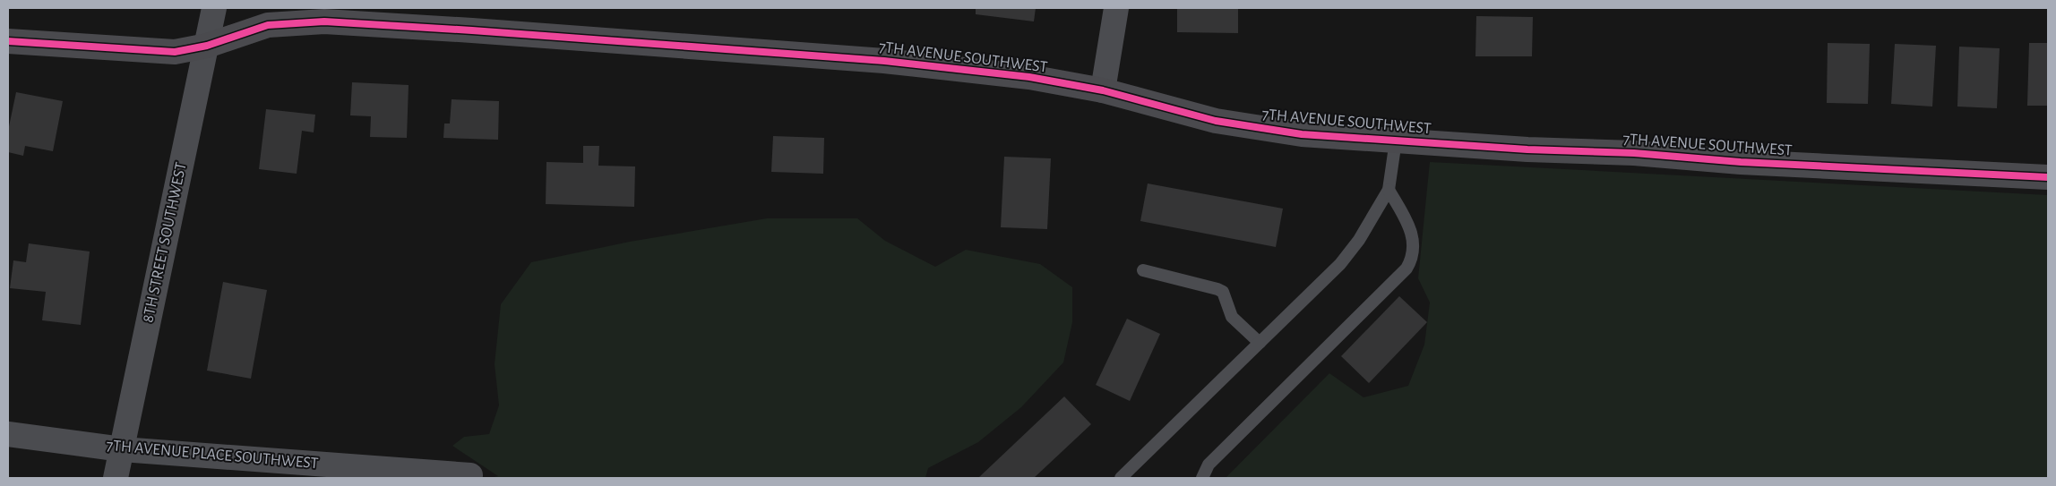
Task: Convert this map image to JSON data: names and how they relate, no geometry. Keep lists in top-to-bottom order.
{
  "streets": {
    "street": ["7TH AVENUE SOUTHWEST", "8TH STREET SOUTHWEST", "7TH AVENUE PLACE SOUTHWEST"]
  },
  "crossings": [
    ["7TH AVENUE SOUTHWEST", "8TH STREET SOUTHWEST"],
    ["8TH STREET SOUTHWEST", "7TH AVENUE PLACE SOUTHWEST"]
  ]
}
